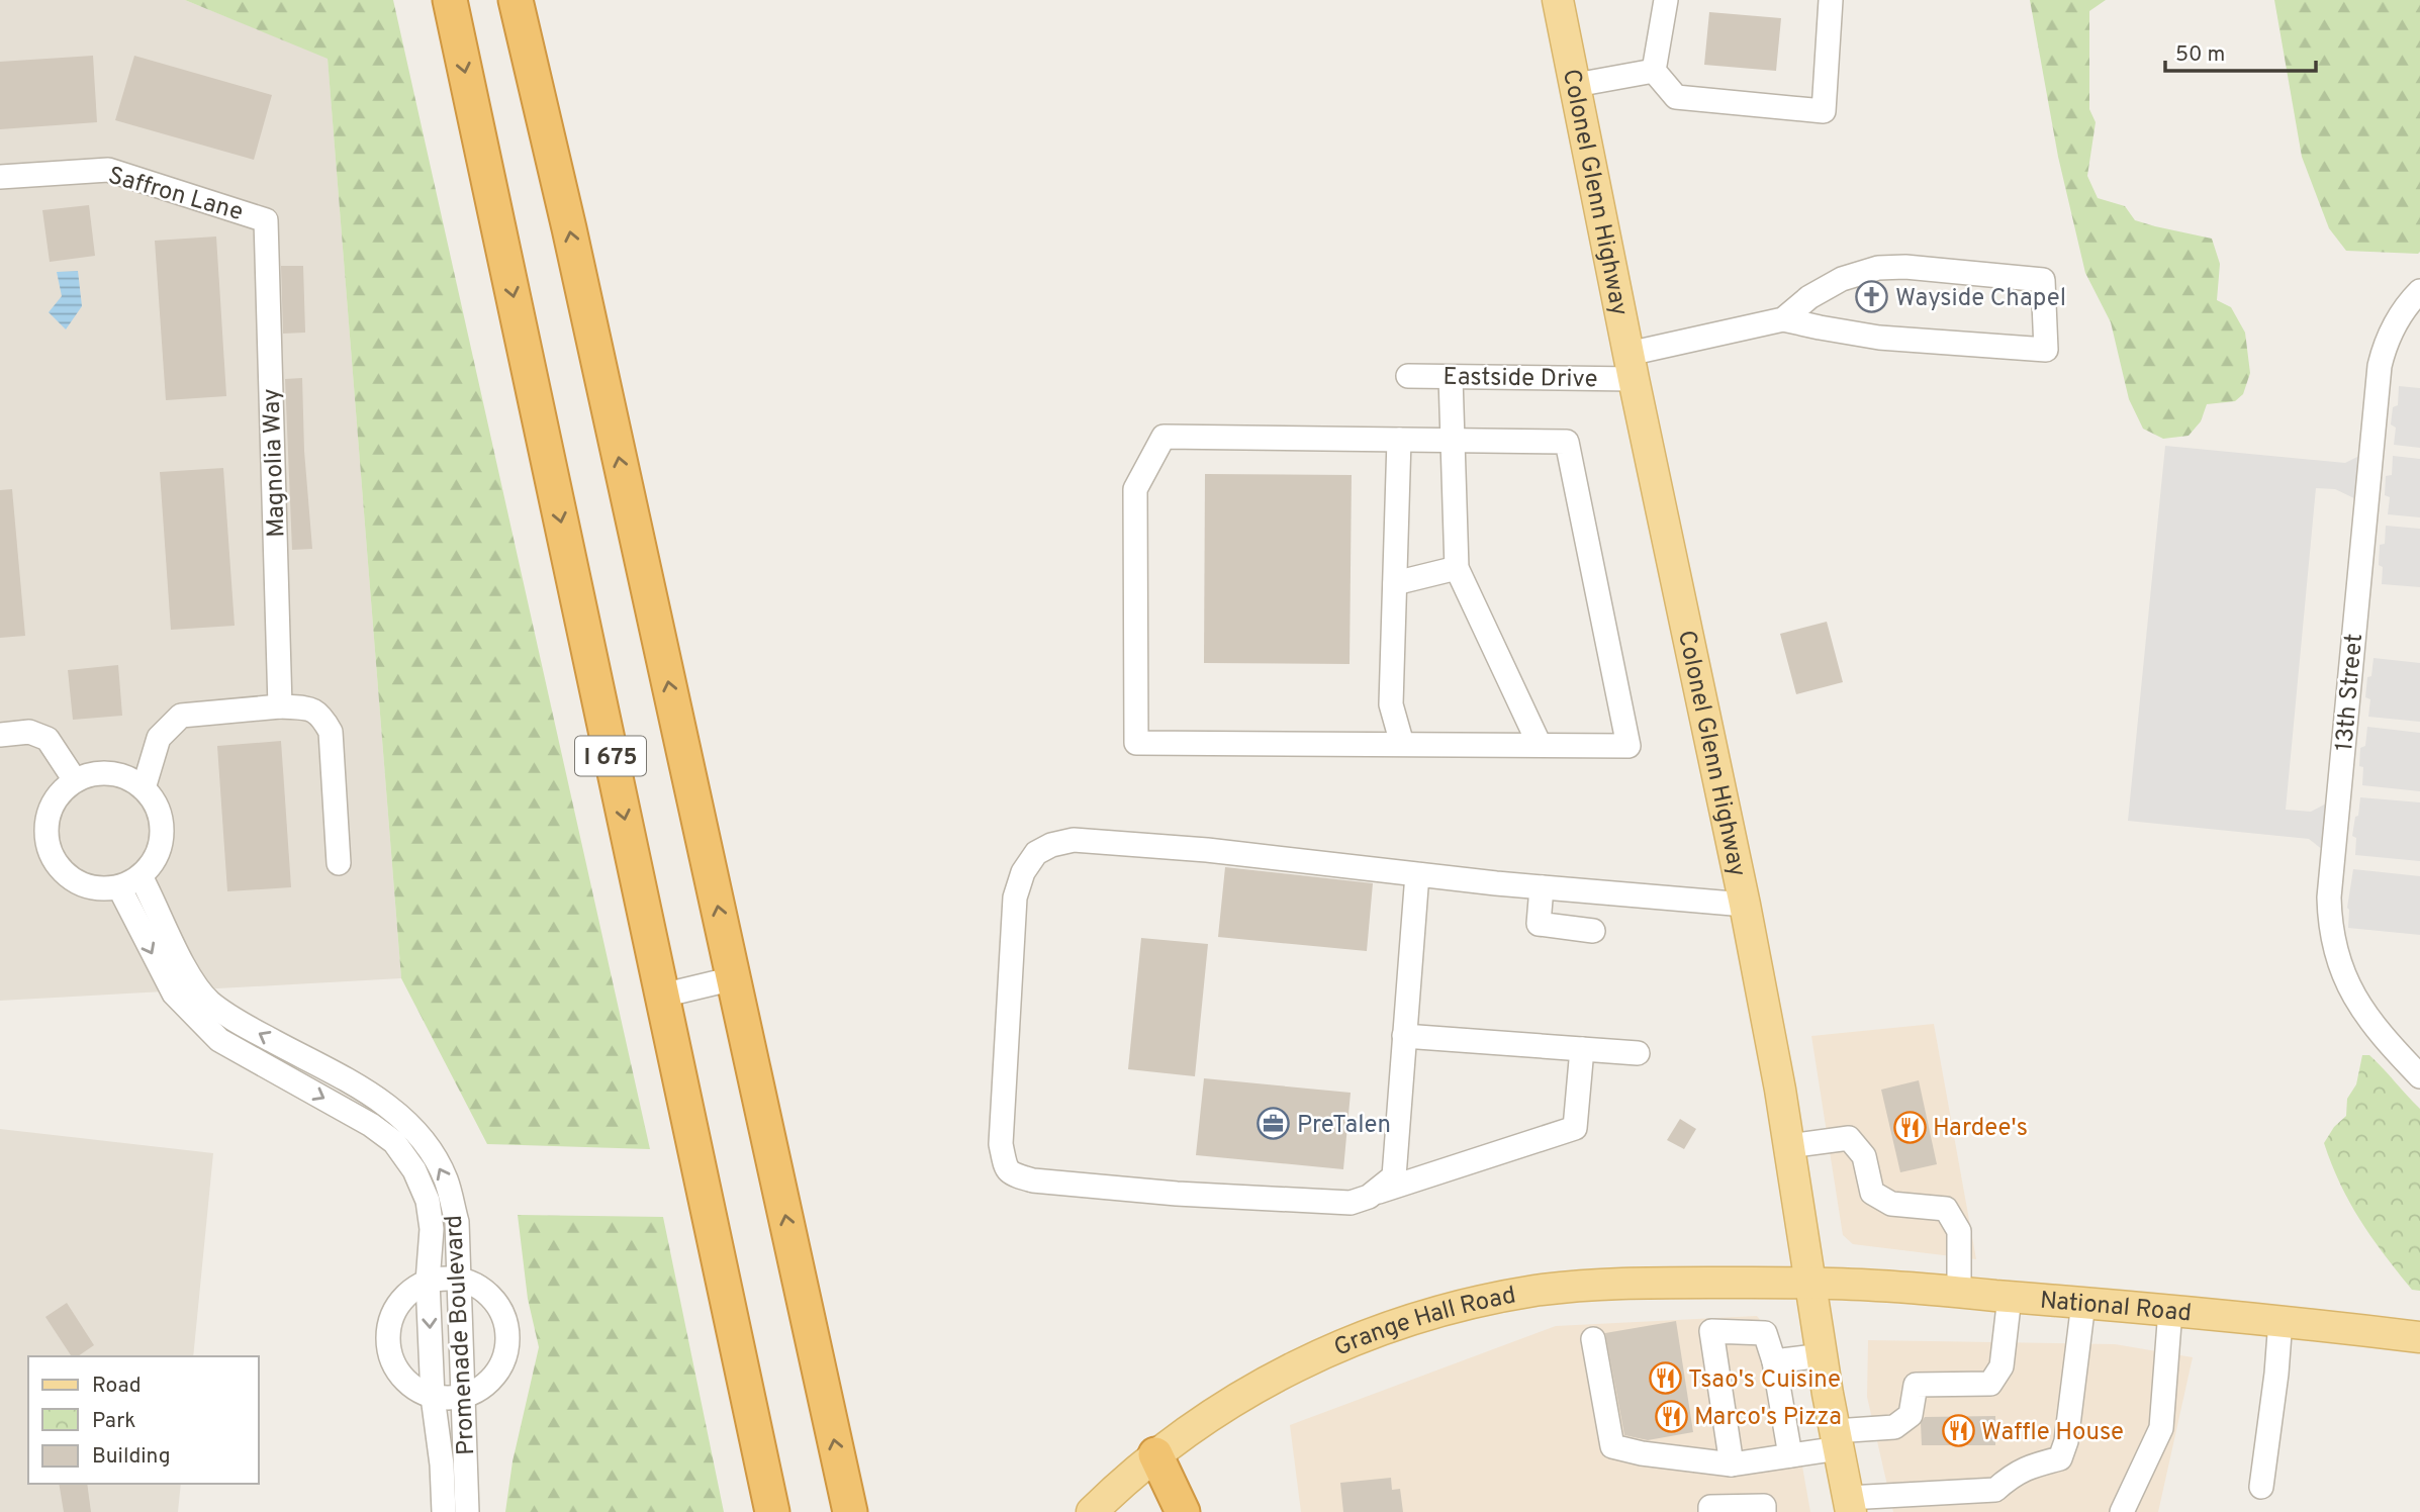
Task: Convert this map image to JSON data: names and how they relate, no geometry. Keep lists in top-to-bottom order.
{
  "streets": {
    "highway": ["I 675"],
    "main road": ["Colonel Glenn Highway", "National Road", "Grange Hall Road"],
    "street": [
      "Saffron Lane",
      "Eastside Drive",
      "Magnolia Way",
      "13th Street",
      "Promenade Boulevard"
    ]
  },
  "crossings": [
    ["Saffron Lane", "Magnolia Way"],
    ["Colonel Glenn Highway", "Eastside Drive"],
    ["Colonel Glenn Highway", "National Road"],
    ["Colonel Glenn Highway", "Grange Hall Road"],
    ["National Road", "Grange Hall Road"]
  ],
  "places": {
    "church": ["Wayside Chapel"],
    "office": ["PreTalen"],
    "restaurant": [
      "Hardee's",
      "Tsao's Cuisine",
      "Marco's Pizza",
      "Waffle House"
    ]
  },
  "legend": ["Road", "Park", "Building"],
  "scale_bar": "50 m"
}
